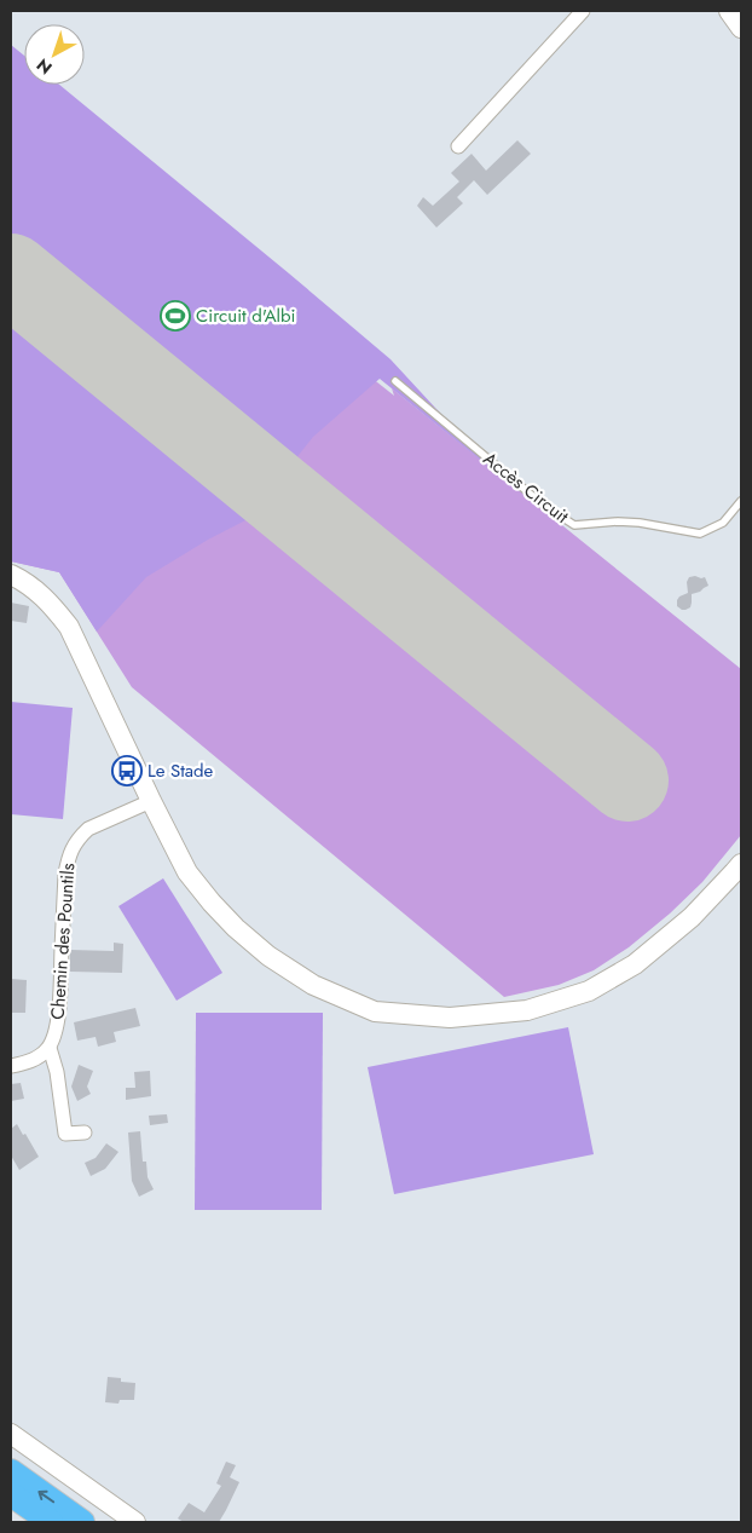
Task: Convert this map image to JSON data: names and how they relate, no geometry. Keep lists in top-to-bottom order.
{
  "streets": {
    "street": ["Chemin des Pountils"],
    "lane": ["Accès Circuit"]
  },
  "places": {
    "sports": ["Circuit d'Albi"],
    "bus stop": ["Le Stade"]
  },
  "north": "bottom left"
}
